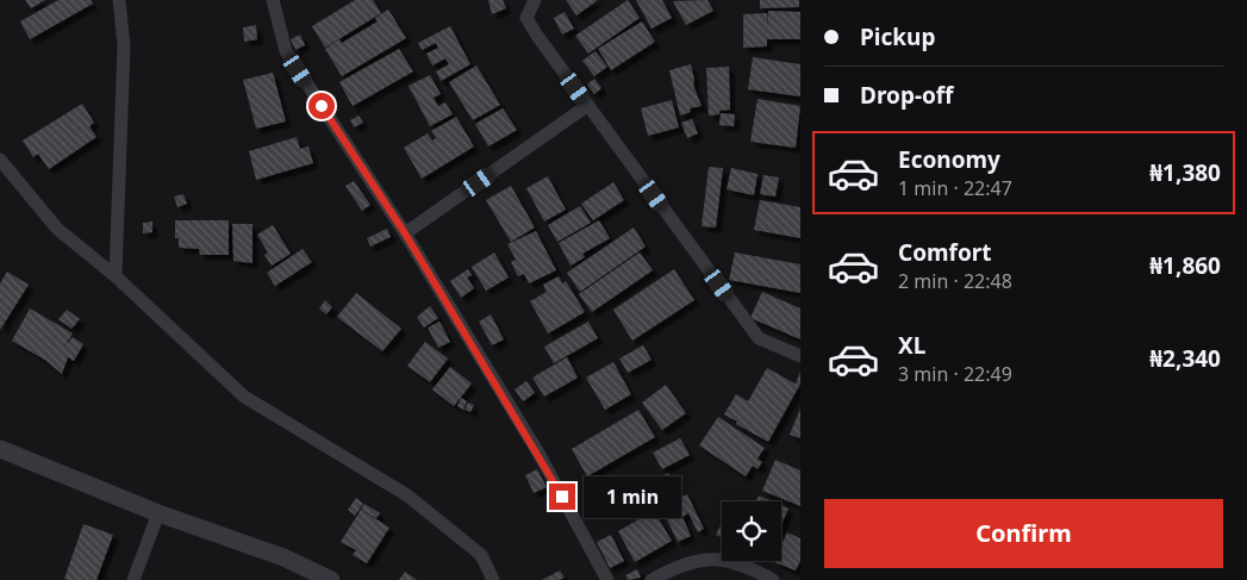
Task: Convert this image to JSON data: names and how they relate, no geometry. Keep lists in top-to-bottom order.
{
  "page": {
    "banner": ["Pickup", "Drop-off"],
    "list": [
      {
        "name": "Economy",
        "note": "1 min · 22:47",
        "value": "₦1,380"
      },
      {
        "name": "Comfort",
        "note": "2 min · 22:48",
        "value": "₦1,860"
      },
      {
        "name": "XL",
        "note": "3 min · 22:49",
        "value": "₦2,340"
      }
    ],
    "bubble": "1 min",
    "buttons": "Confirm"
  }
}
